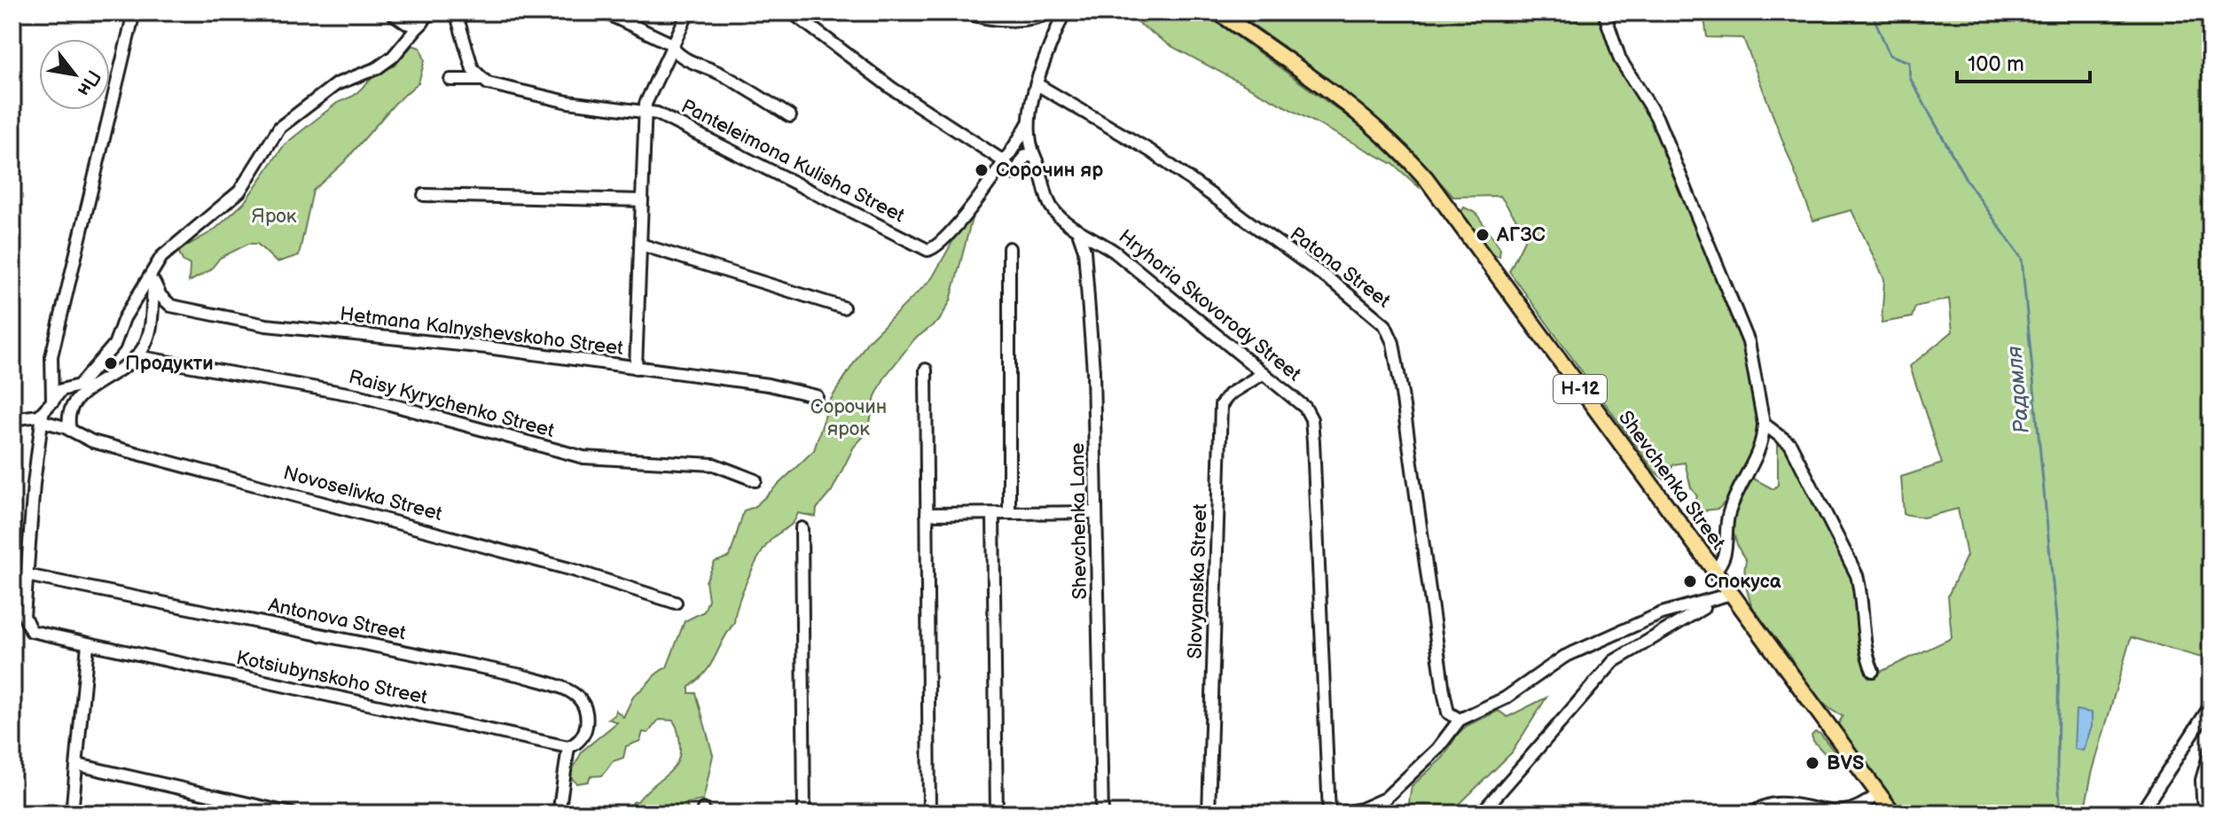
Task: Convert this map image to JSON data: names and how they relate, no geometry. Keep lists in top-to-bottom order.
{
  "streets": {
    "main road": ["Н-12", "Shevchenka Street"],
    "street": [
      "Panteleimona Kulisha Street",
      "Patona Street",
      "Hryhoria Skovorody Street",
      "Hetmana Kalnyshevskoho Street",
      "Raisy Kyrychenko Street",
      "Novoselivka Street",
      "Shevchenka Lane",
      "Slovyanska Street",
      "Antonova Street",
      "Kotsiubynskoho Street"
    ]
  },
  "crossings": [
    ["Panteleimona Kulisha Street", "Hryhoria Skovorody Street"],
    ["Hryhoria Skovorody Street", "Shevchenka Lane"],
    ["Hryhoria Skovorody Street", "Slovyanska Street"],
    ["Antonova Street", "Kotsiubynskoho Street"]
  ],
  "water": ["Радомля"],
  "parks": ["Ярок", "Сорочин ярок"],
  "places": [
    "Сорочин яр",
    "АГЗС",
    "Продукти",
    "Спокуса",
    "BVS"
  ],
  "scale_bar": "100 m",
  "north": "bottom right"
}
